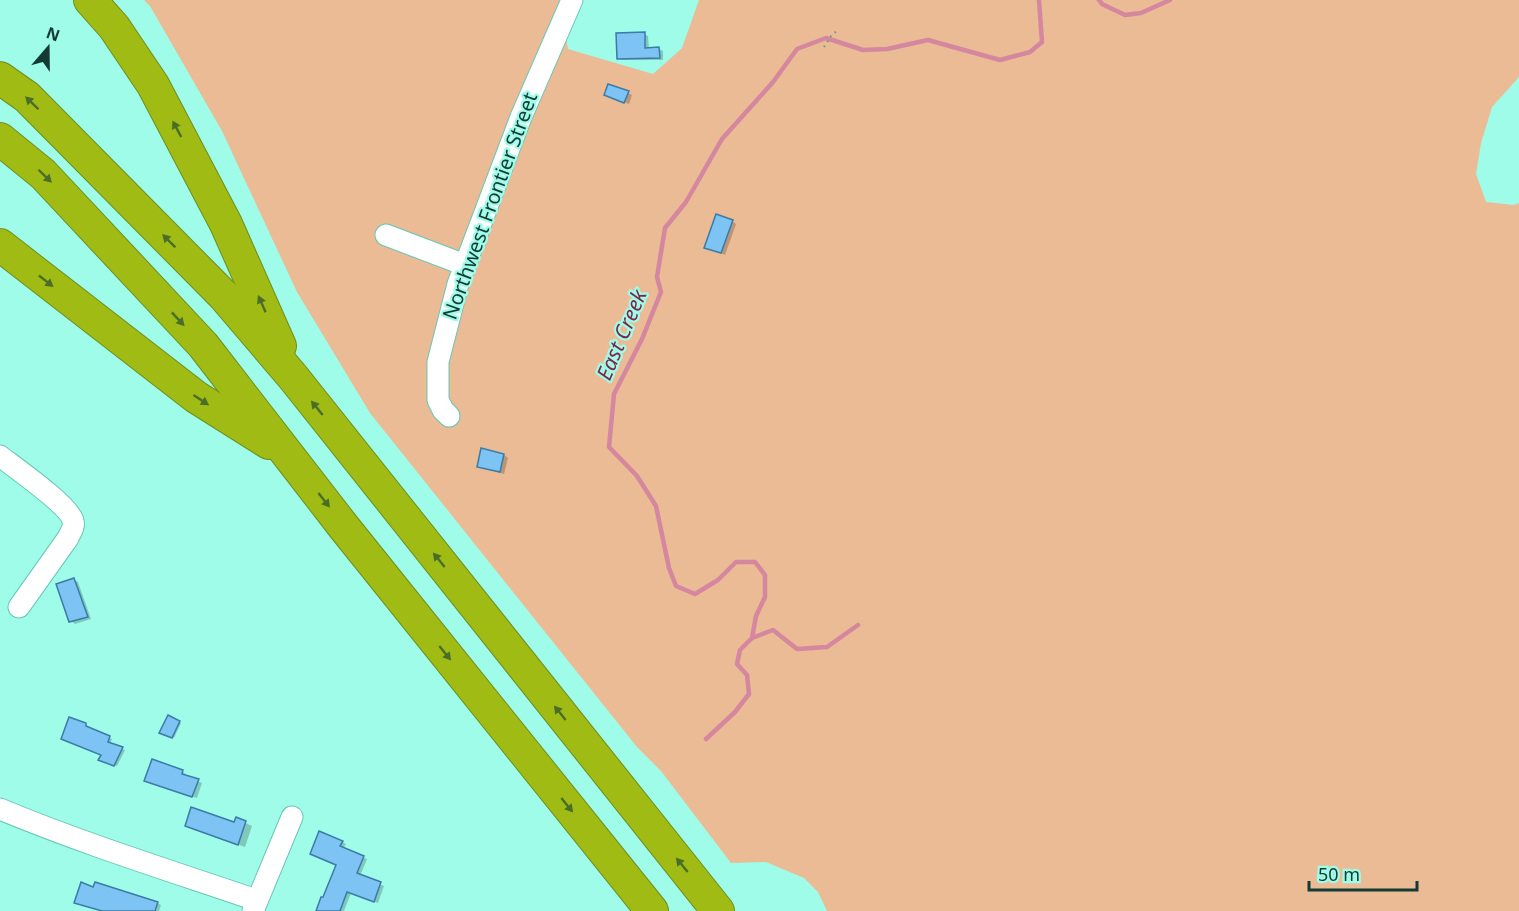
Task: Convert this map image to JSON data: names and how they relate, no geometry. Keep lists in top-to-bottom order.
{
  "streets": {
    "street": ["Northwest Frontier Street"]
  },
  "water": ["East Creek"],
  "scale_bar": "50 m",
  "north": "top"
}
